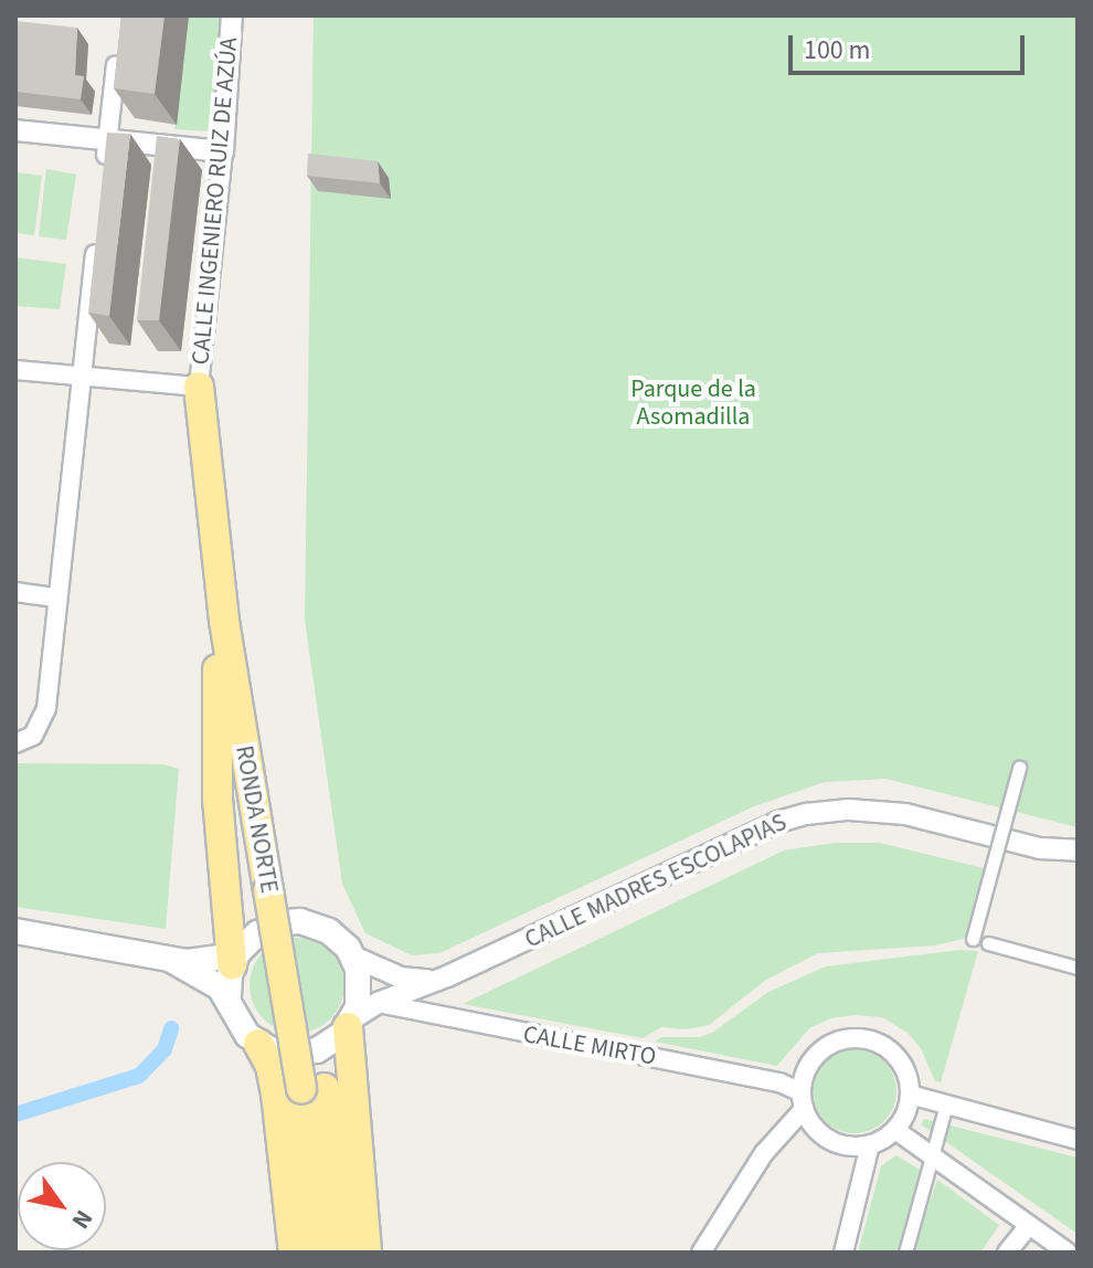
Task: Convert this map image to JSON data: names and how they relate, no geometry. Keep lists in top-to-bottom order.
{
  "streets": {
    "highway": ["RONDA NORTE"],
    "street": ["CALLE INGENIERO RUIZ DE AZÚA", "CALLE MADRES ESCOLAPIAS", "CALLE MIRTO"]
  },
  "crossings": [
    ["CALLE INGENIERO RUIZ DE AZÚA", "RONDA NORTE"],
    ["CALLE MADRES ESCOLAPIAS", "CALLE MIRTO"]
  ],
  "parks": ["Parque de la Asomadilla"],
  "scale_bar": "100 m",
  "north": "bottom right"
}
